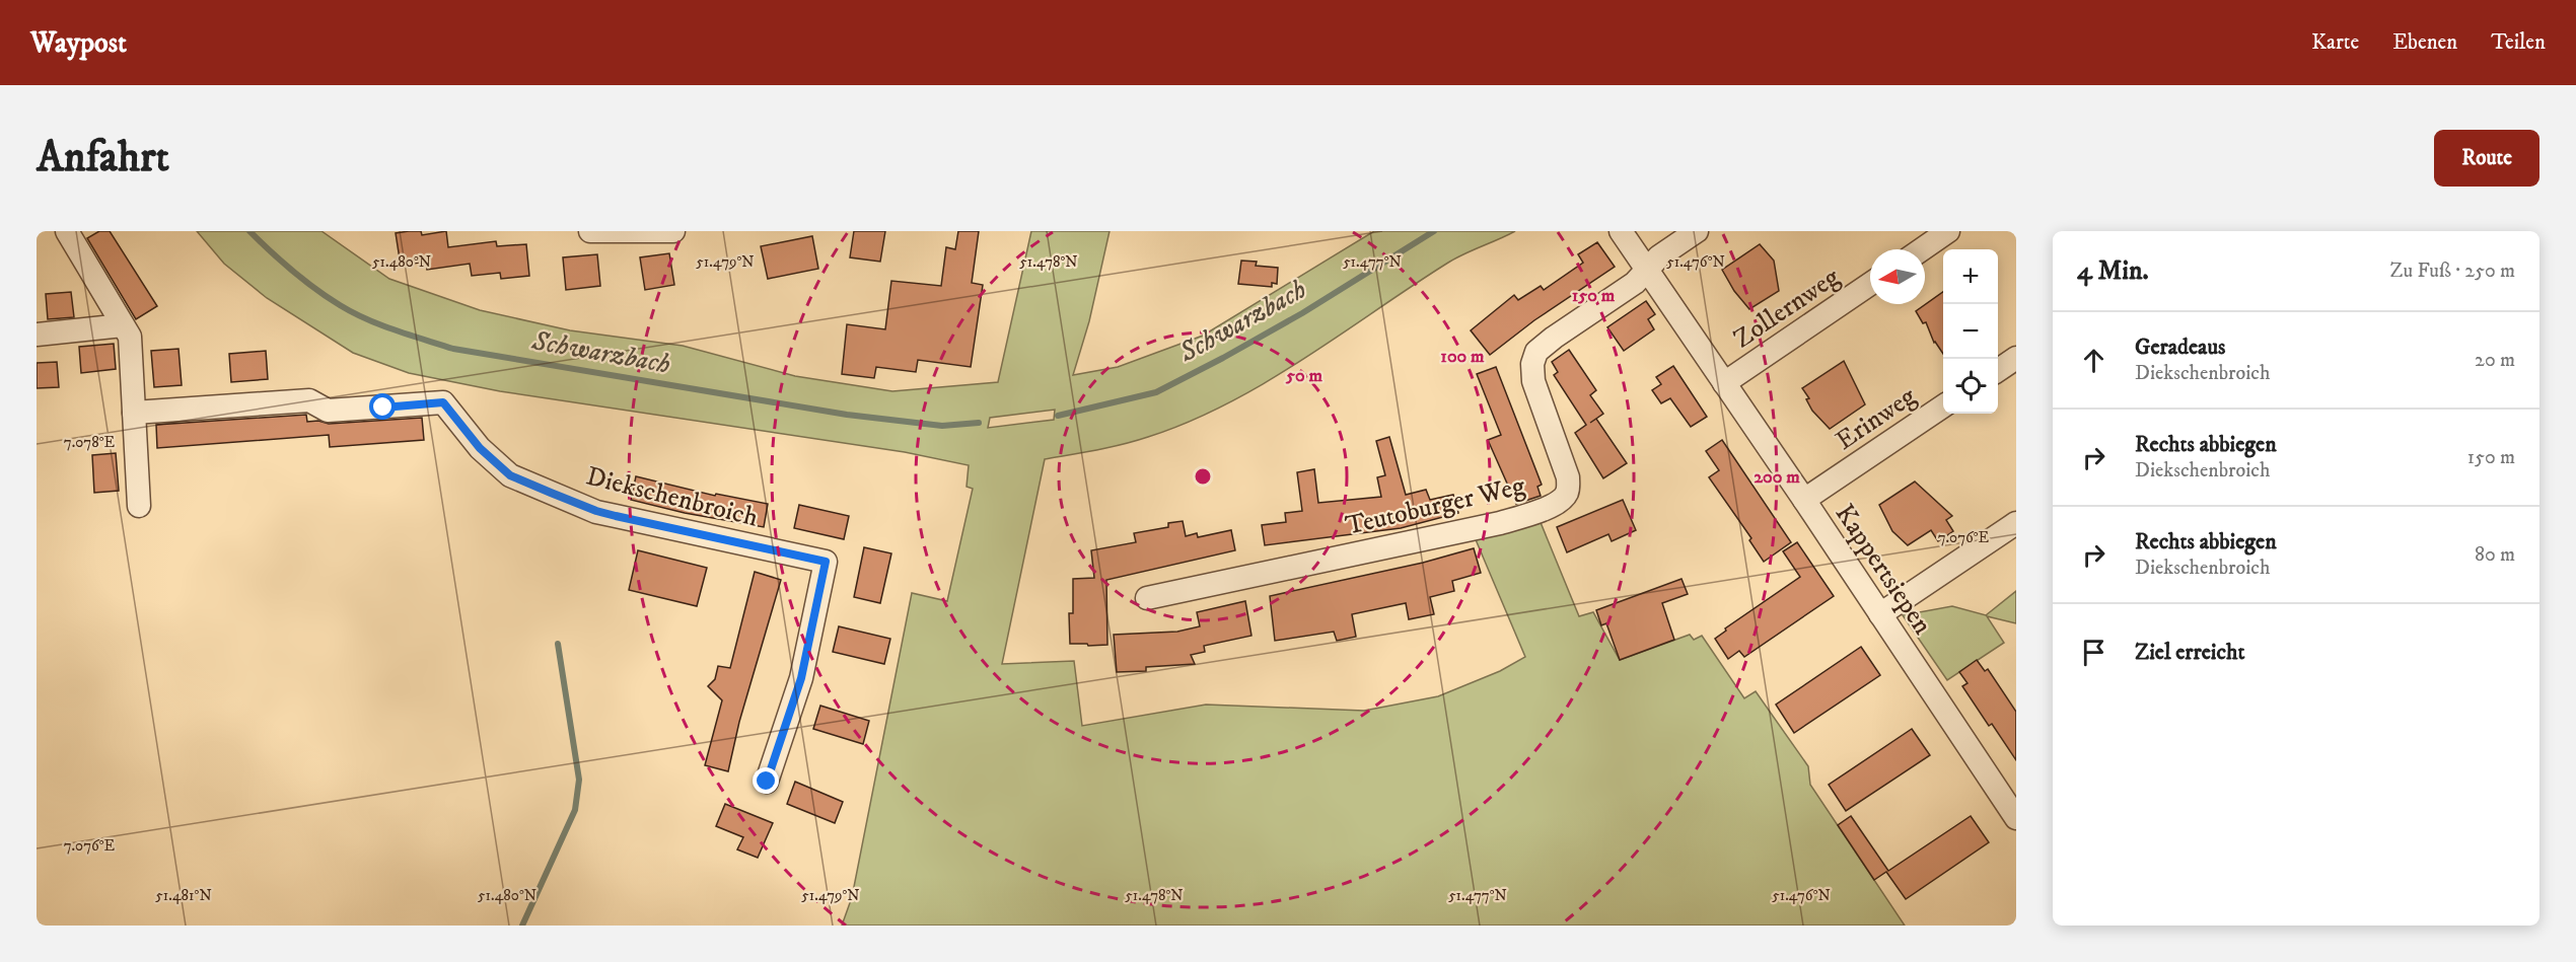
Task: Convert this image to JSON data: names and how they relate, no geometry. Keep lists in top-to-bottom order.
{
  "streets": {
    "street": [
      "Zollernweg",
      "Erinweg",
      "Diekschenbroich",
      "Teutoburger Weg",
      "Kappertsiepen"
    ]
  },
  "crossings": [
    ["Zollernweg", "Kappertsiepen"],
    ["Erinweg", "Kappertsiepen"],
    ["Teutoburger Weg", "Kappertsiepen"]
  ],
  "water": ["Schwarzbach"],
  "north": "left",
  "page": {
    "header": "Waypost",
    "nav": ["Karte", "Ebenen", "Teilen"],
    "buttons": "Route",
    "title": "Anfahrt",
    "heading": ["4 Min.", "Zu Fuß · 250 m"],
    "map_buttons": ["+", "−"],
    "list": [
      ["Geradeaus", "Diekschenbroich", "20 m"],
      ["Rechts abbiegen", "Diekschenbroich", "150 m"],
      ["Rechts abbiegen", "Diekschenbroich", "80 m"],
      "Ziel erreicht"
    ]
  },
  "coordinates": [
    "51.480°N",
    "51.479°N",
    "51.478°N",
    "51.477°N",
    "51.476°N",
    "7.078°E",
    "7.076°E",
    "51.481°N"
  ],
  "rings": [
    "150 m",
    "100 m",
    "50 m",
    "200 m"
  ]
}
